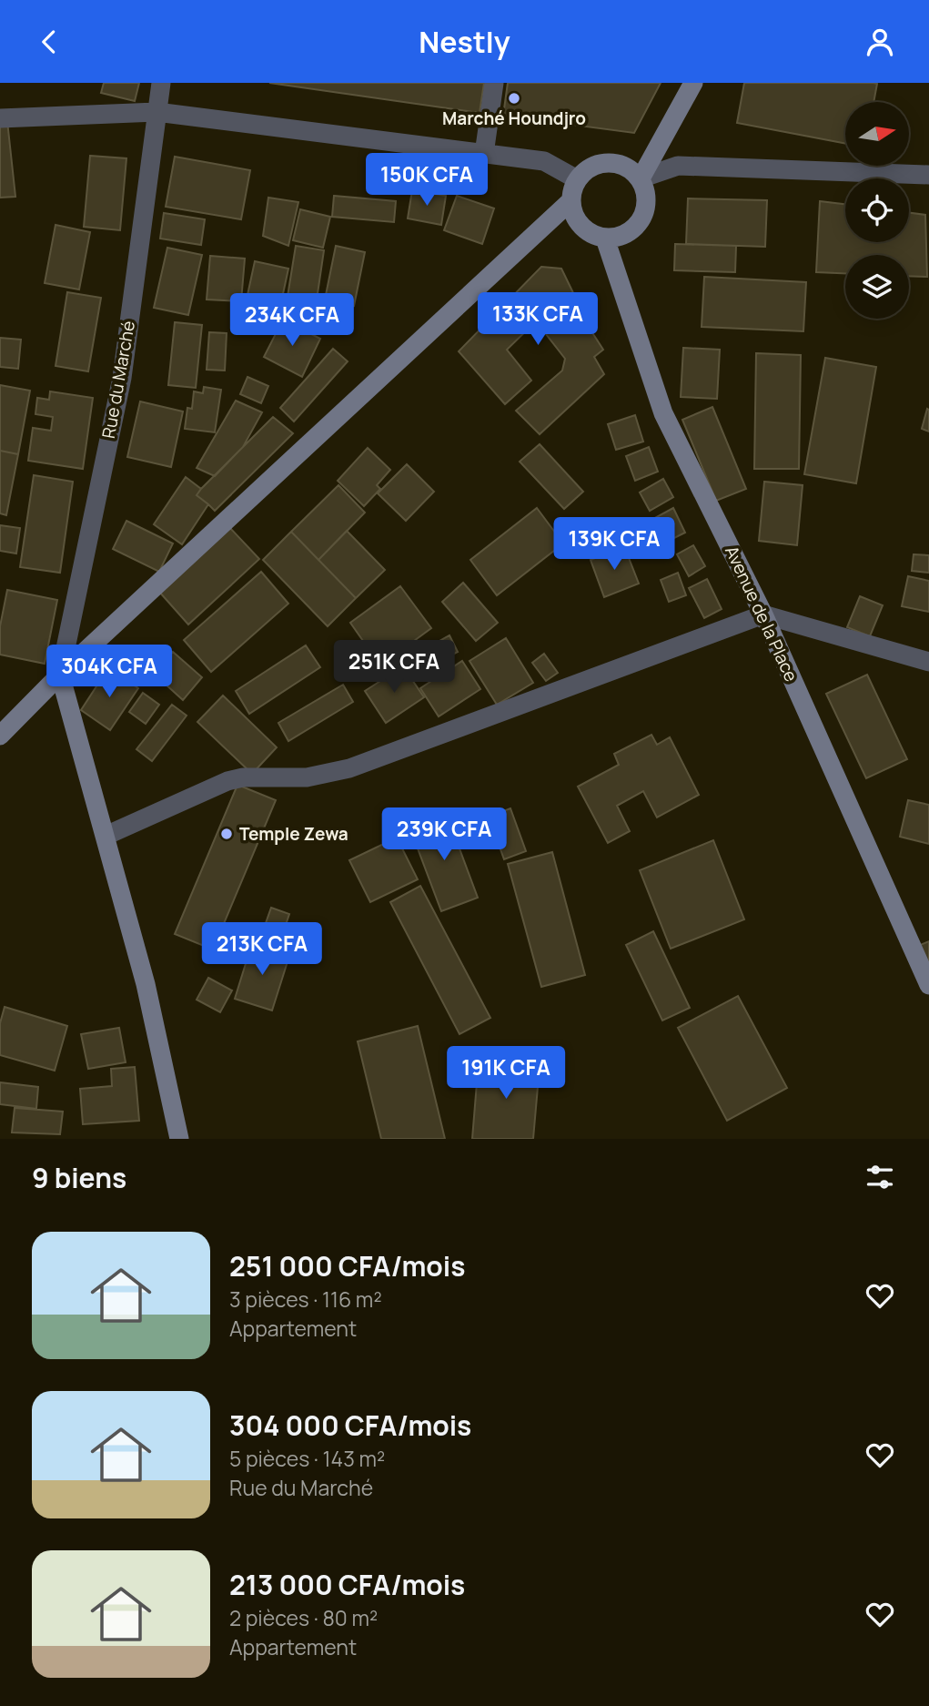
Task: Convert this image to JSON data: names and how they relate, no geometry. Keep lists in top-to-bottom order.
{
  "streets": {
    "street": ["Rue du Marché", "Avenue de la Place"]
  },
  "places": ["Marché Houndjro", "Temple Zewa"],
  "north": "right",
  "page": {
    "header": "Nestly",
    "price": [
      "150K CFA",
      "133K CFA",
      "234K CFA",
      "139K CFA",
      "251K CFA",
      "304K CFA",
      "239K CFA",
      "213K CFA",
      "191K CFA"
    ],
    "heading": "9 biens",
    "list": [
      {
        "name": "251 000 CFA/mois",
        "note": "3 pièces · 116 m² · Appartement"
      },
      {
        "name": "304 000 CFA/mois",
        "note": "5 pièces · 143 m² · Rue du Marché"
      },
      {
        "name": "213 000 CFA/mois",
        "note": "2 pièces · 80 m² · Appartement"
      }
    ]
  }
}
